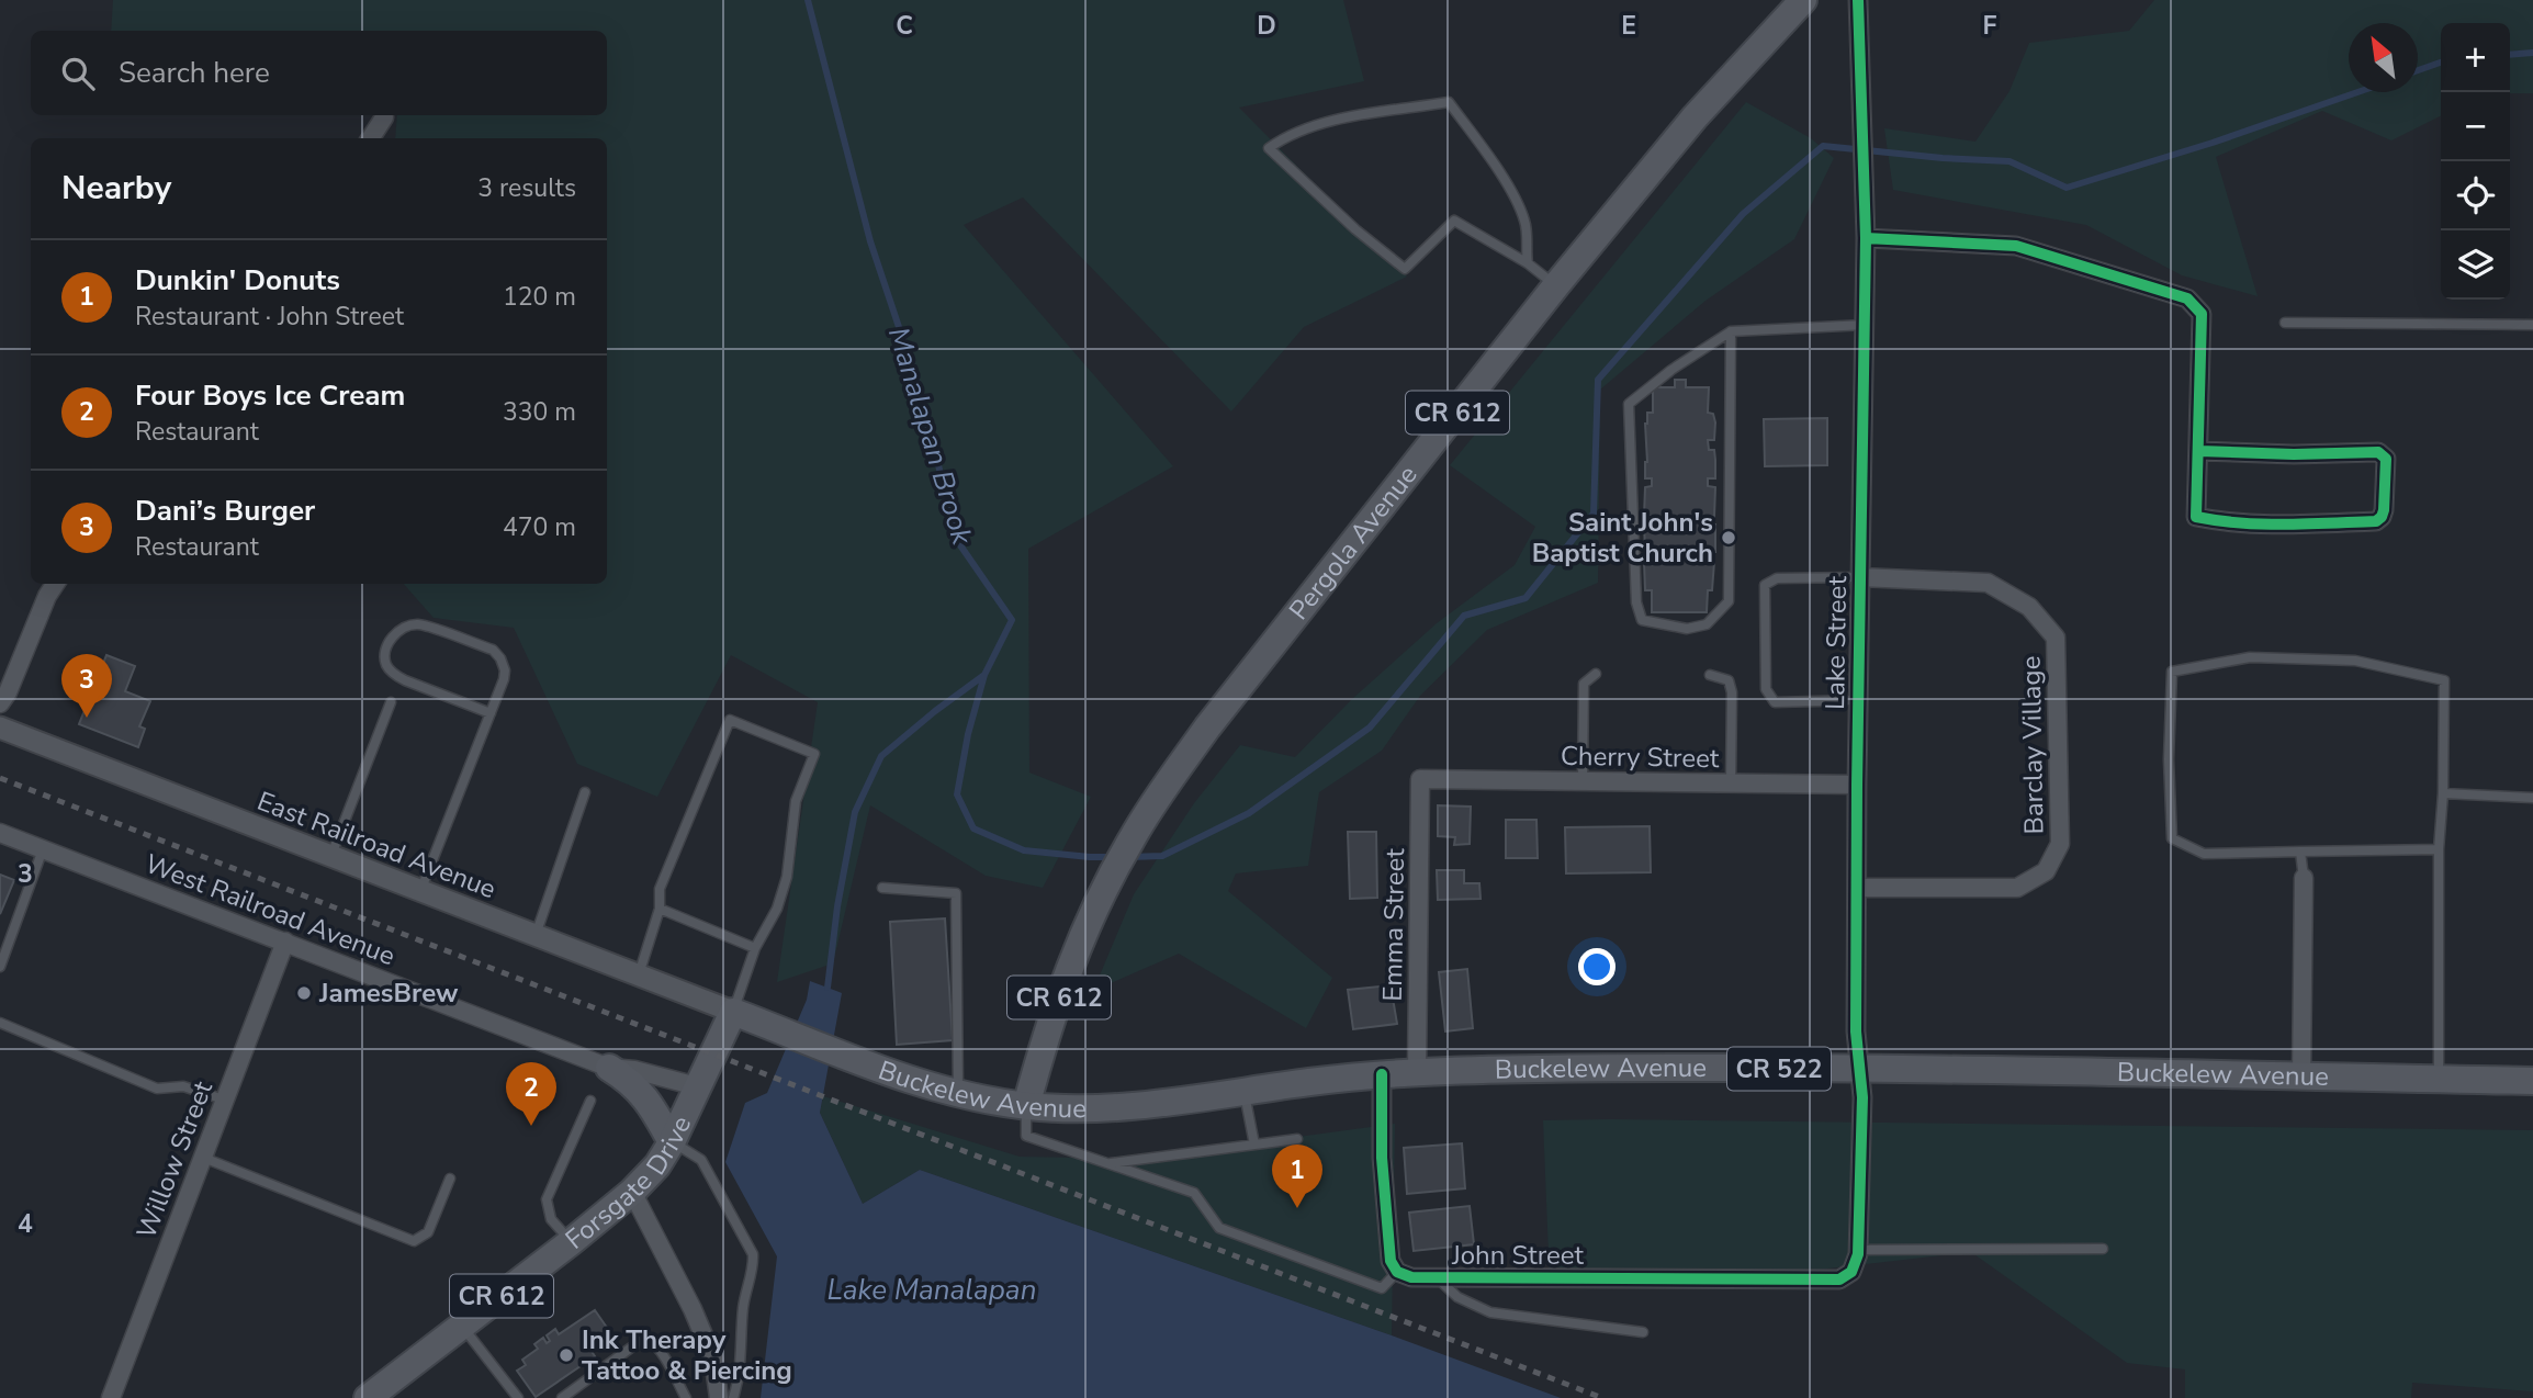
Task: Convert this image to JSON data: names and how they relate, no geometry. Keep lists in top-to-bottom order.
{
  "streets": {
    "main road": [
      "CR 612",
      "Pergola Avenue",
      "Buckelew Avenue",
      "CR 522",
      "Forsgate Drive"
    ],
    "street": [
      "Lake Street",
      "Barclay Village",
      "Cherry Street",
      "East Railroad Avenue",
      "West Railroad Avenue",
      "Emma Street",
      "Willow Street",
      "John Street"
    ]
  },
  "crossings": [
    ["Pergola Avenue", "Buckelew Avenue"],
    ["Lake Street", "Barclay Village"],
    ["Lake Street", "Cherry Street"],
    ["Lake Street", "Buckelew Avenue"],
    ["Lake Street", "John Street"],
    ["Cherry Street", "Emma Street"],
    ["East Railroad Avenue", "Buckelew Avenue"],
    ["East Railroad Avenue", "Forsgate Drive"],
    ["West Railroad Avenue", "Willow Street"],
    ["West Railroad Avenue", "Forsgate Drive"],
    ["Emma Street", "Buckelew Avenue"],
    ["Buckelew Avenue", "Forsgate Drive"]
  ],
  "water": ["Manalapan Brook", "Lake Manalapan"],
  "places": ["Saint John's Baptist Church", "JamesBrew", "Ink Therapy Tattoo & Piercing"],
  "north": "top left",
  "page": {
    "map_buttons": ["+", "−"],
    "search": "Search here",
    "heading": ["Nearby", "3 results"],
    "list": [
      {
        "mark": "1",
        "name": "Dunkin' Donuts",
        "note": "Restaurant · John Street",
        "value": "120 m"
      },
      {
        "mark": "2",
        "name": "Four Boys Ice Cream",
        "note": "Restaurant",
        "value": "330 m"
      },
      {
        "mark": "3",
        "name": "Dani’s Burger",
        "note": "Restaurant",
        "value": "470 m"
      }
    ],
    "pins": ["3", "2", "1"]
  },
  "grid": {
    "columns": [
      "C",
      "D",
      "E",
      "F"
    ],
    "rows": ["3", "4"]
  }
}
